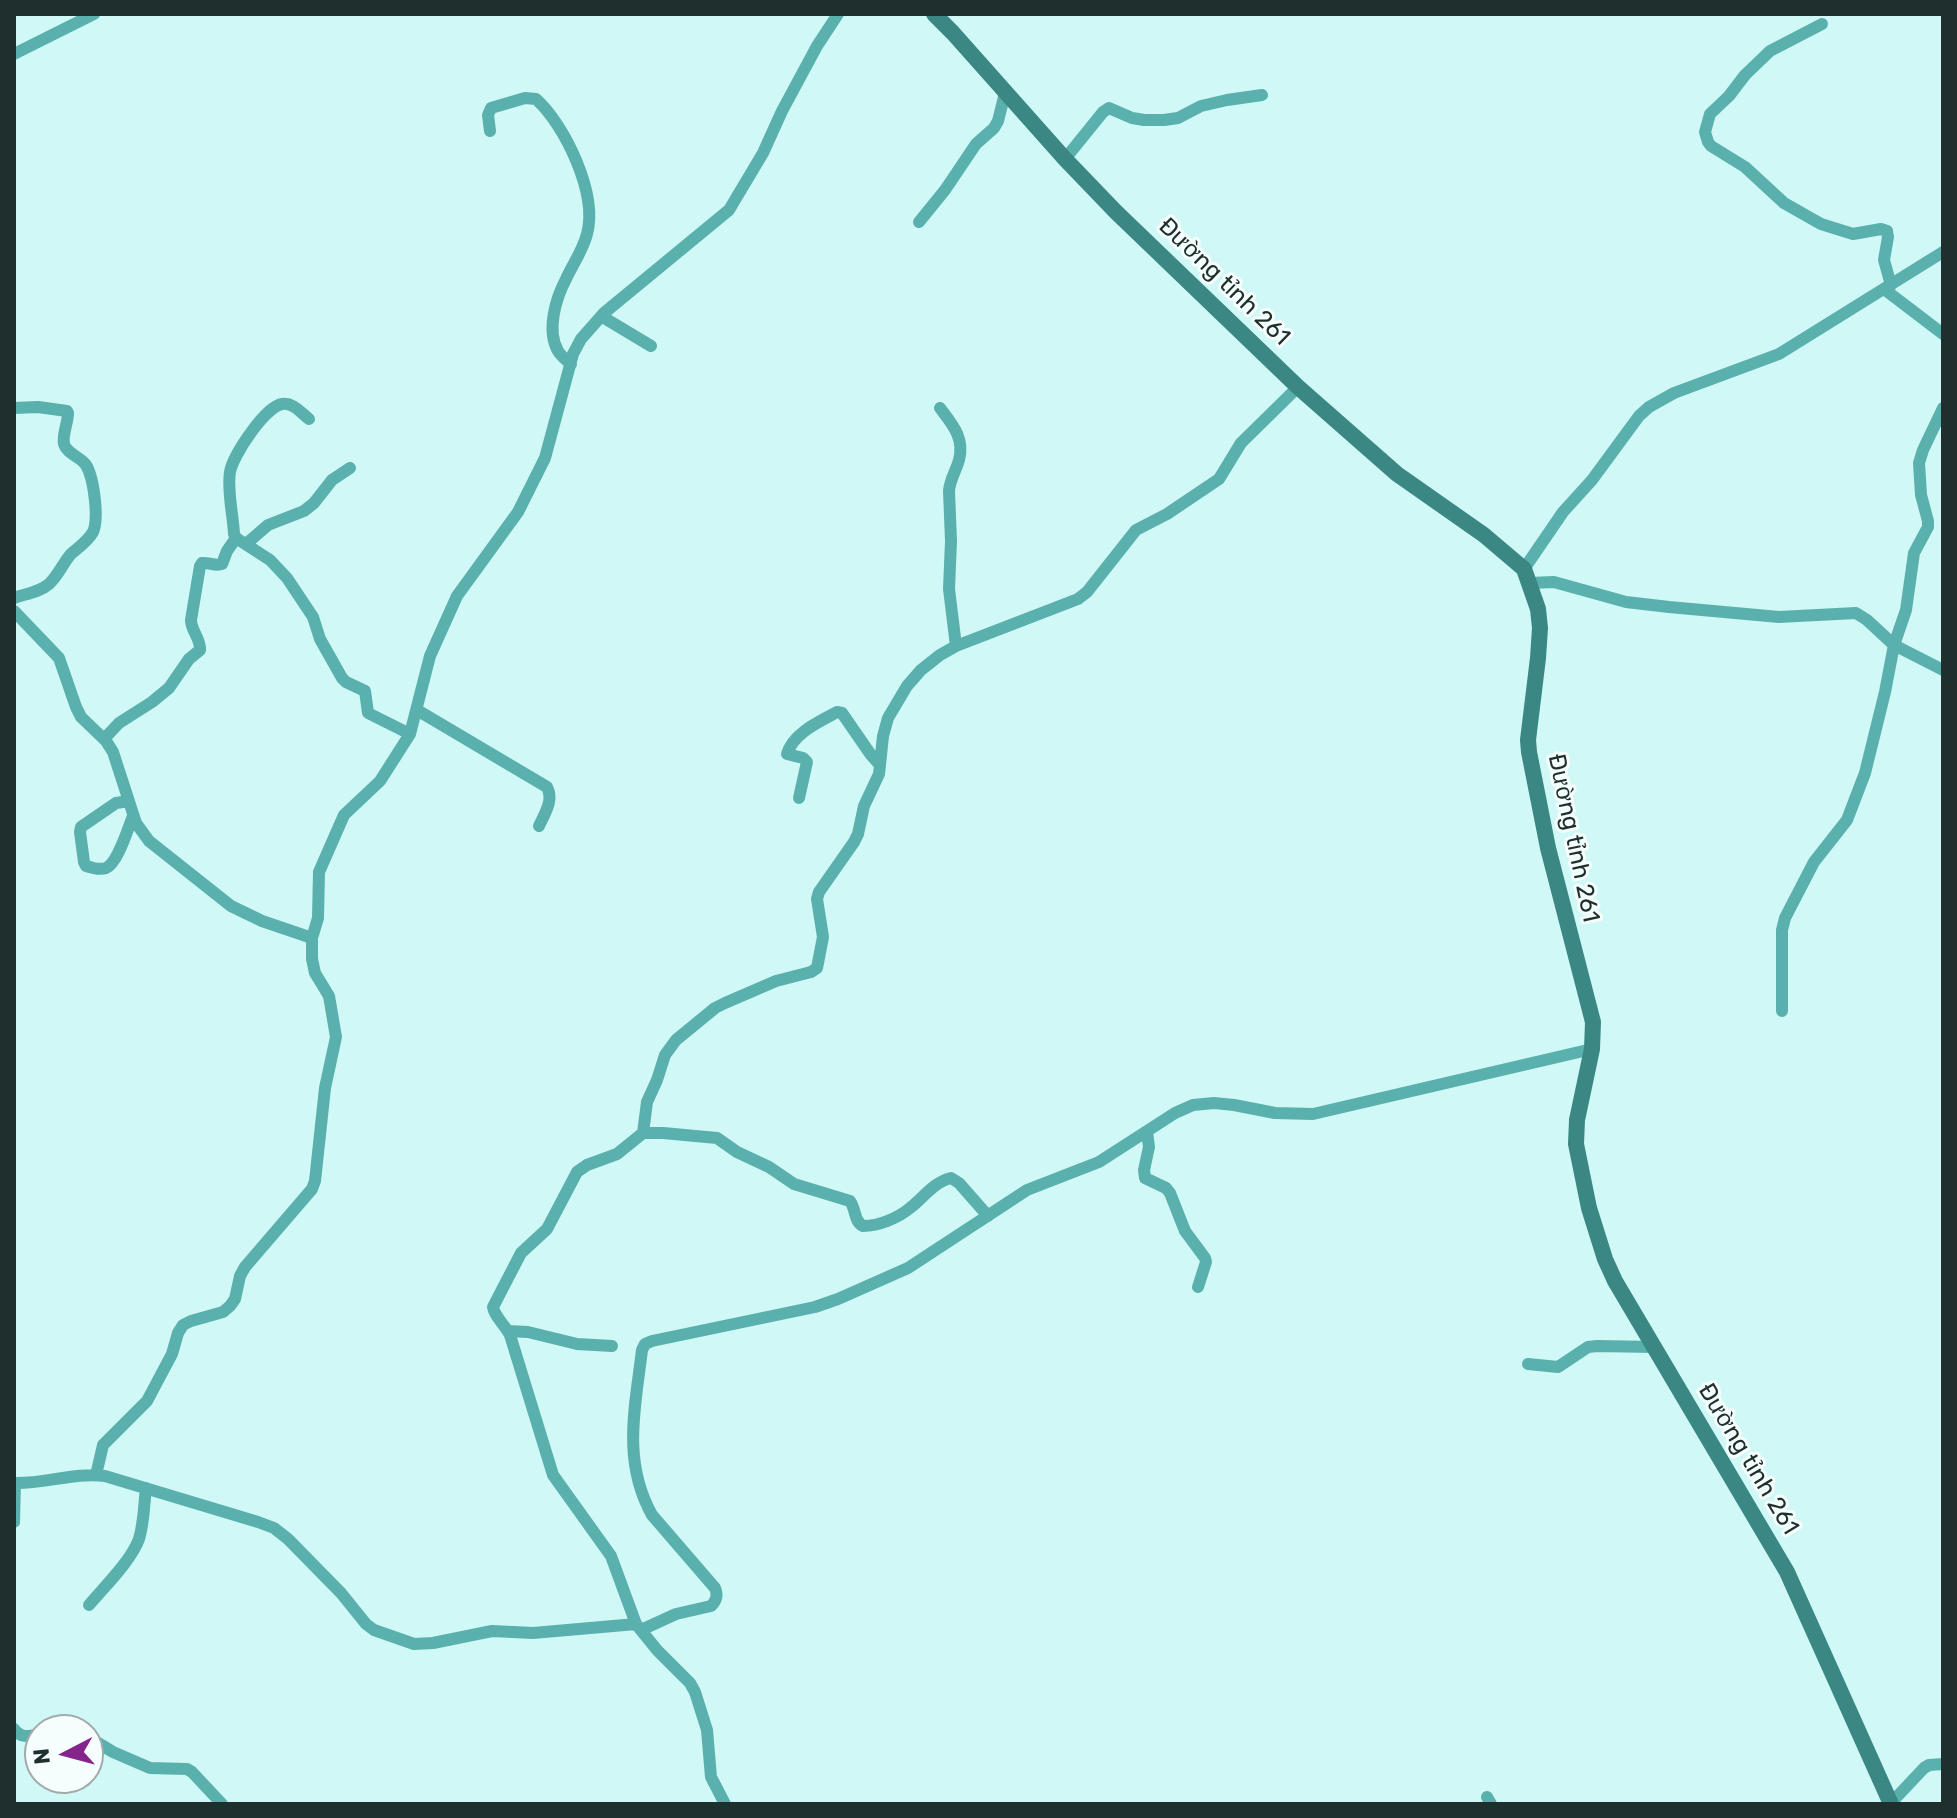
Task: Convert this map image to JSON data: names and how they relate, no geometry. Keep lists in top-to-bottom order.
{
  "streets": {
    "main road": ["Đường tỉnh 261"]
  },
  "north": "left"
}
